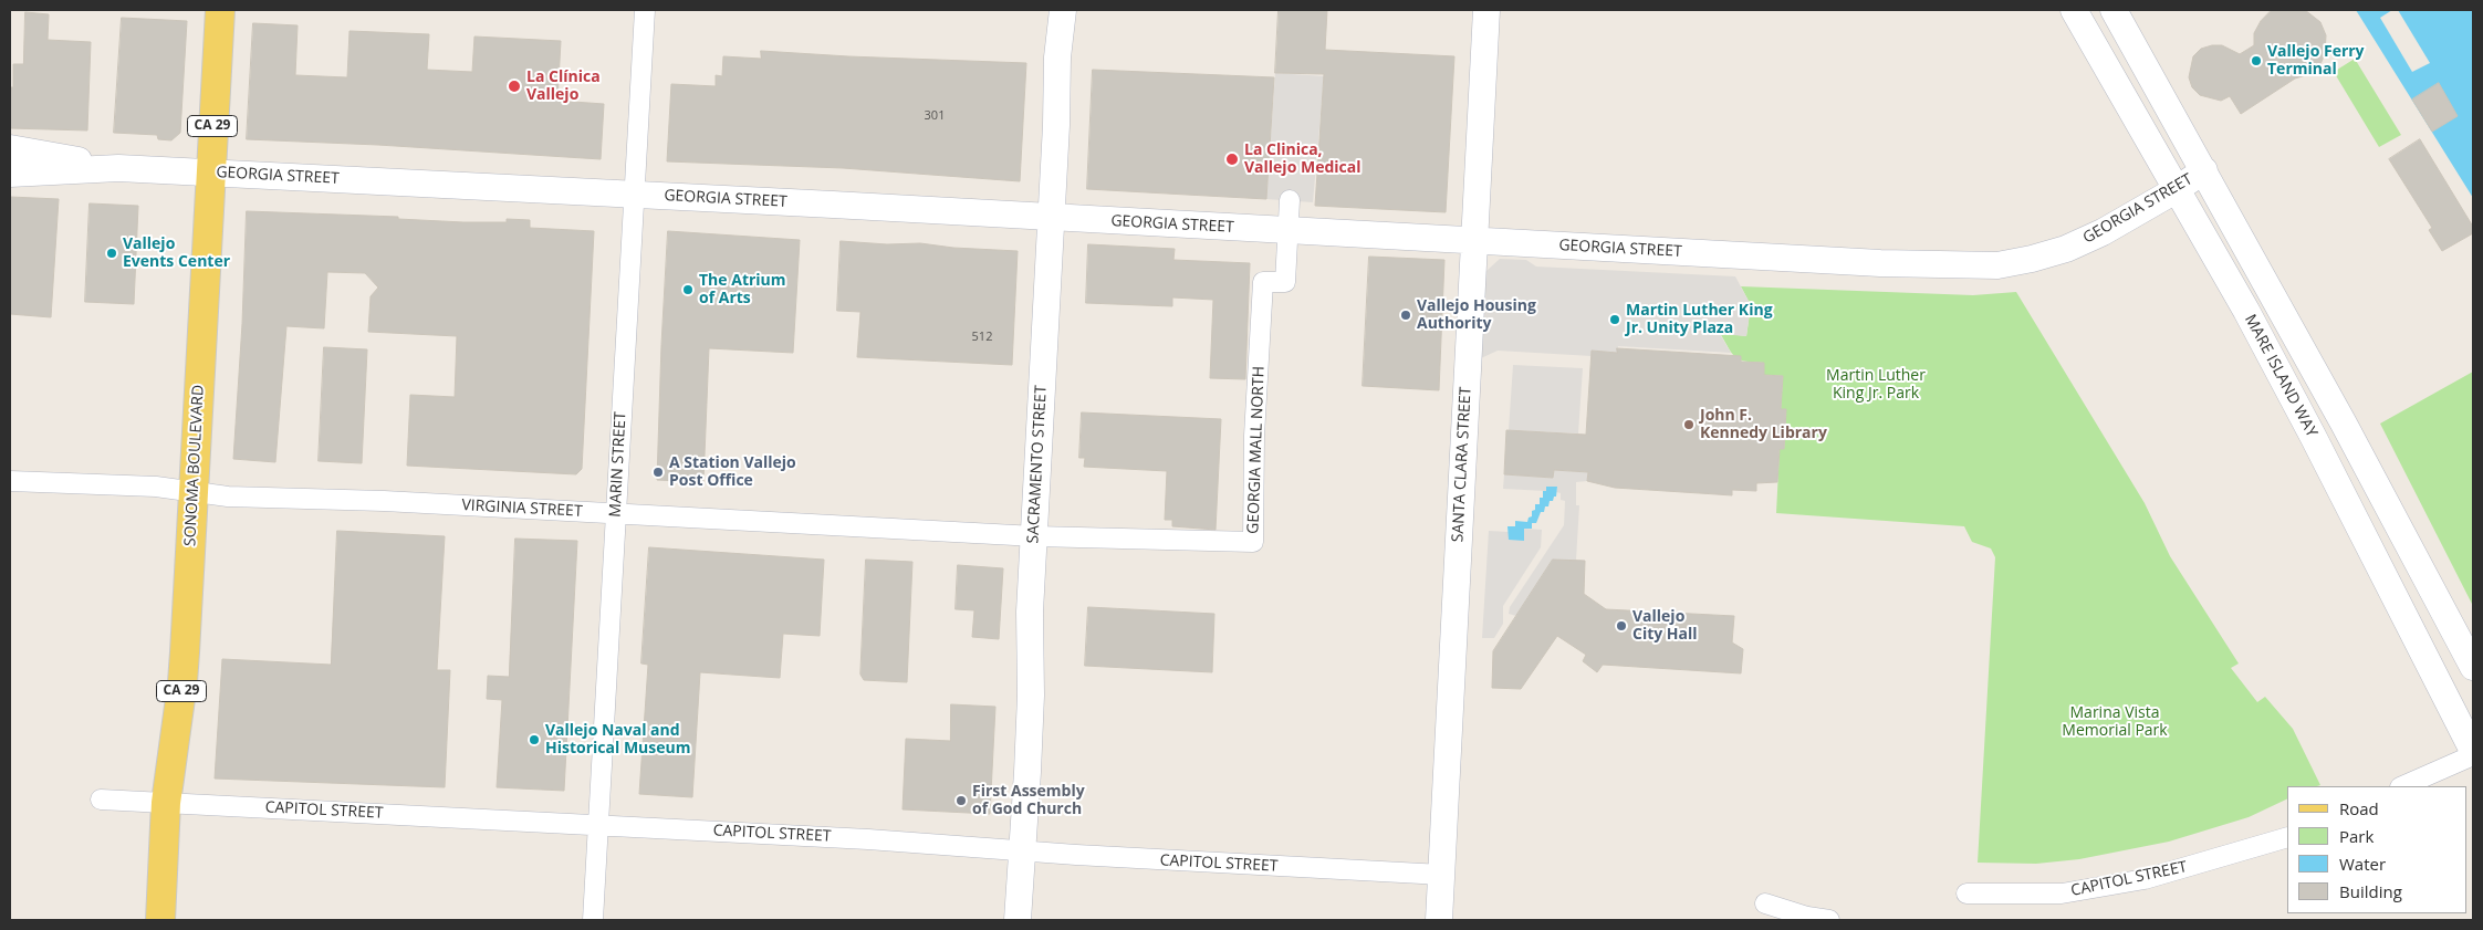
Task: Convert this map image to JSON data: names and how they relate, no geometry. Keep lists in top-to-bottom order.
{
  "streets": {
    "main road": [
      "CA 29",
      "GEORGIA STREET",
      "MARE ISLAND WAY",
      "SACRAMENTO STREET",
      "SANTA CLARA STREET",
      "SONOMA BOULEVARD"
    ],
    "street": [
      "GEORGIA MALL NORTH",
      "MARIN STREET",
      "VIRGINIA STREET",
      "CAPITOL STREET"
    ]
  },
  "crossings": [
    ["GEORGIA STREET", "MARE ISLAND WAY"],
    ["GEORGIA STREET", "GEORGIA MALL NORTH"],
    ["GEORGIA STREET", "MARIN STREET"],
    ["GEORGIA STREET", "SACRAMENTO STREET"],
    ["GEORGIA STREET", "SANTA CLARA STREET"],
    ["GEORGIA STREET", "SONOMA BOULEVARD"],
    ["GEORGIA MALL NORTH", "SACRAMENTO STREET"],
    ["GEORGIA MALL NORTH", "VIRGINIA STREET"],
    ["MARIN STREET", "VIRGINIA STREET"],
    ["MARIN STREET", "CAPITOL STREET"],
    ["SACRAMENTO STREET", "VIRGINIA STREET"],
    ["SACRAMENTO STREET", "CAPITOL STREET"],
    ["SANTA CLARA STREET", "CAPITOL STREET"],
    ["SONOMA BOULEVARD", "VIRGINIA STREET"],
    ["SONOMA BOULEVARD", "CAPITOL STREET"]
  ],
  "parks": ["Martin Luther King Jr. Park", "Marina Vista Memorial Park"],
  "places": [
    "Vallejo Ferry Terminal",
    "La Clínica Vallejo",
    "La Clinica, Vallejo Medical",
    "Vallejo Events Center",
    "The Atrium of Arts",
    "Vallejo Housing Authority",
    "Martin Luther King Jr. Unity Plaza",
    "John F. Kennedy Library",
    "A Station Vallejo Post Office",
    "Vallejo City Hall",
    "Vallejo Naval and Historical Museum",
    "First Assembly of God Church"
  ],
  "house_numbers": ["301", "512"],
  "legend": [
    "Road",
    "Park",
    "Water",
    "Building"
  ]
}
